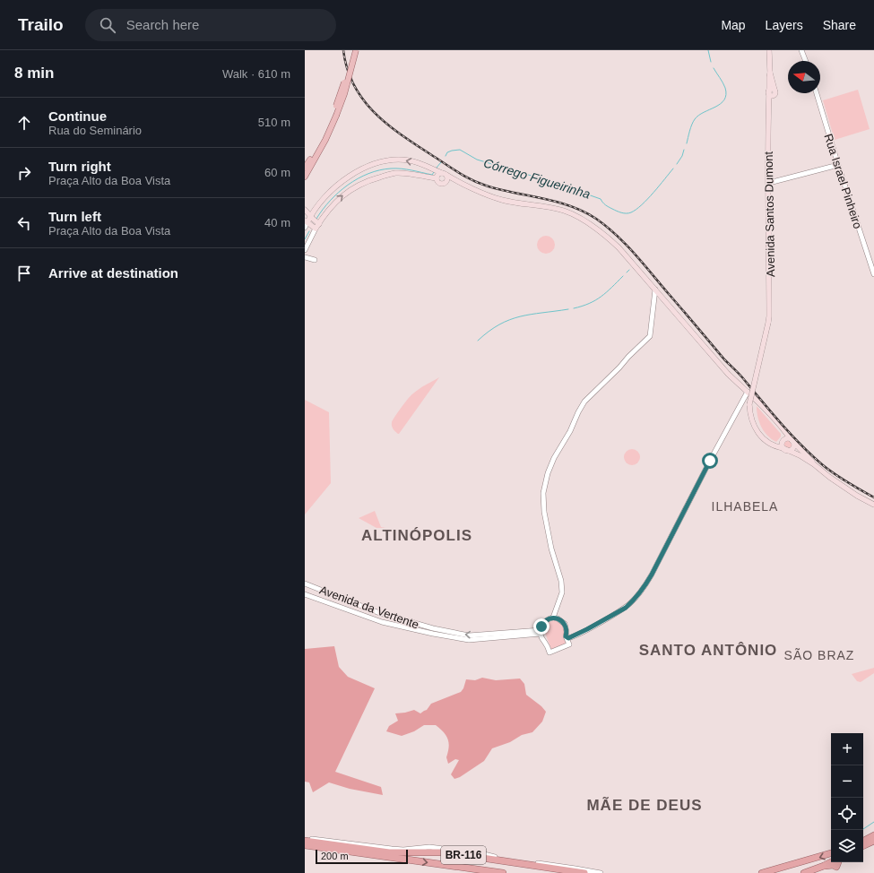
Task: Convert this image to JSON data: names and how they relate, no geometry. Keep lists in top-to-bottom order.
{
  "streets": {
    "highway": ["BR-116"],
    "main road": ["Avenida Santos Dumont"],
    "street": ["Rua Israel Pinheiro", "Avenida da Vertente"]
  },
  "districts": [
    "ILHABELA",
    "ALTINÓPOLIS",
    "SANTO ANTÔNIO",
    "SÃO BRAZ",
    "MÃE DE DEUS"
  ],
  "water": ["Córrego Figueirinha"],
  "scale_bar": "200 m",
  "north": "left",
  "page": {
    "header": "Trailo",
    "search": "Search here",
    "nav": ["Map", "Layers", "Share"],
    "heading": ["8 min", "Walk · 610 m"],
    "list": [
      ["Continue", "Rua do Seminário", "510 m"],
      ["Turn right", "Praça Alto da Boa Vista", "60 m"],
      ["Turn left", "Praça Alto da Boa Vista", "40 m"],
      "Arrive at destination"
    ],
    "map_buttons": ["+", "−"],
    "scale": "200 m"
  }
}
